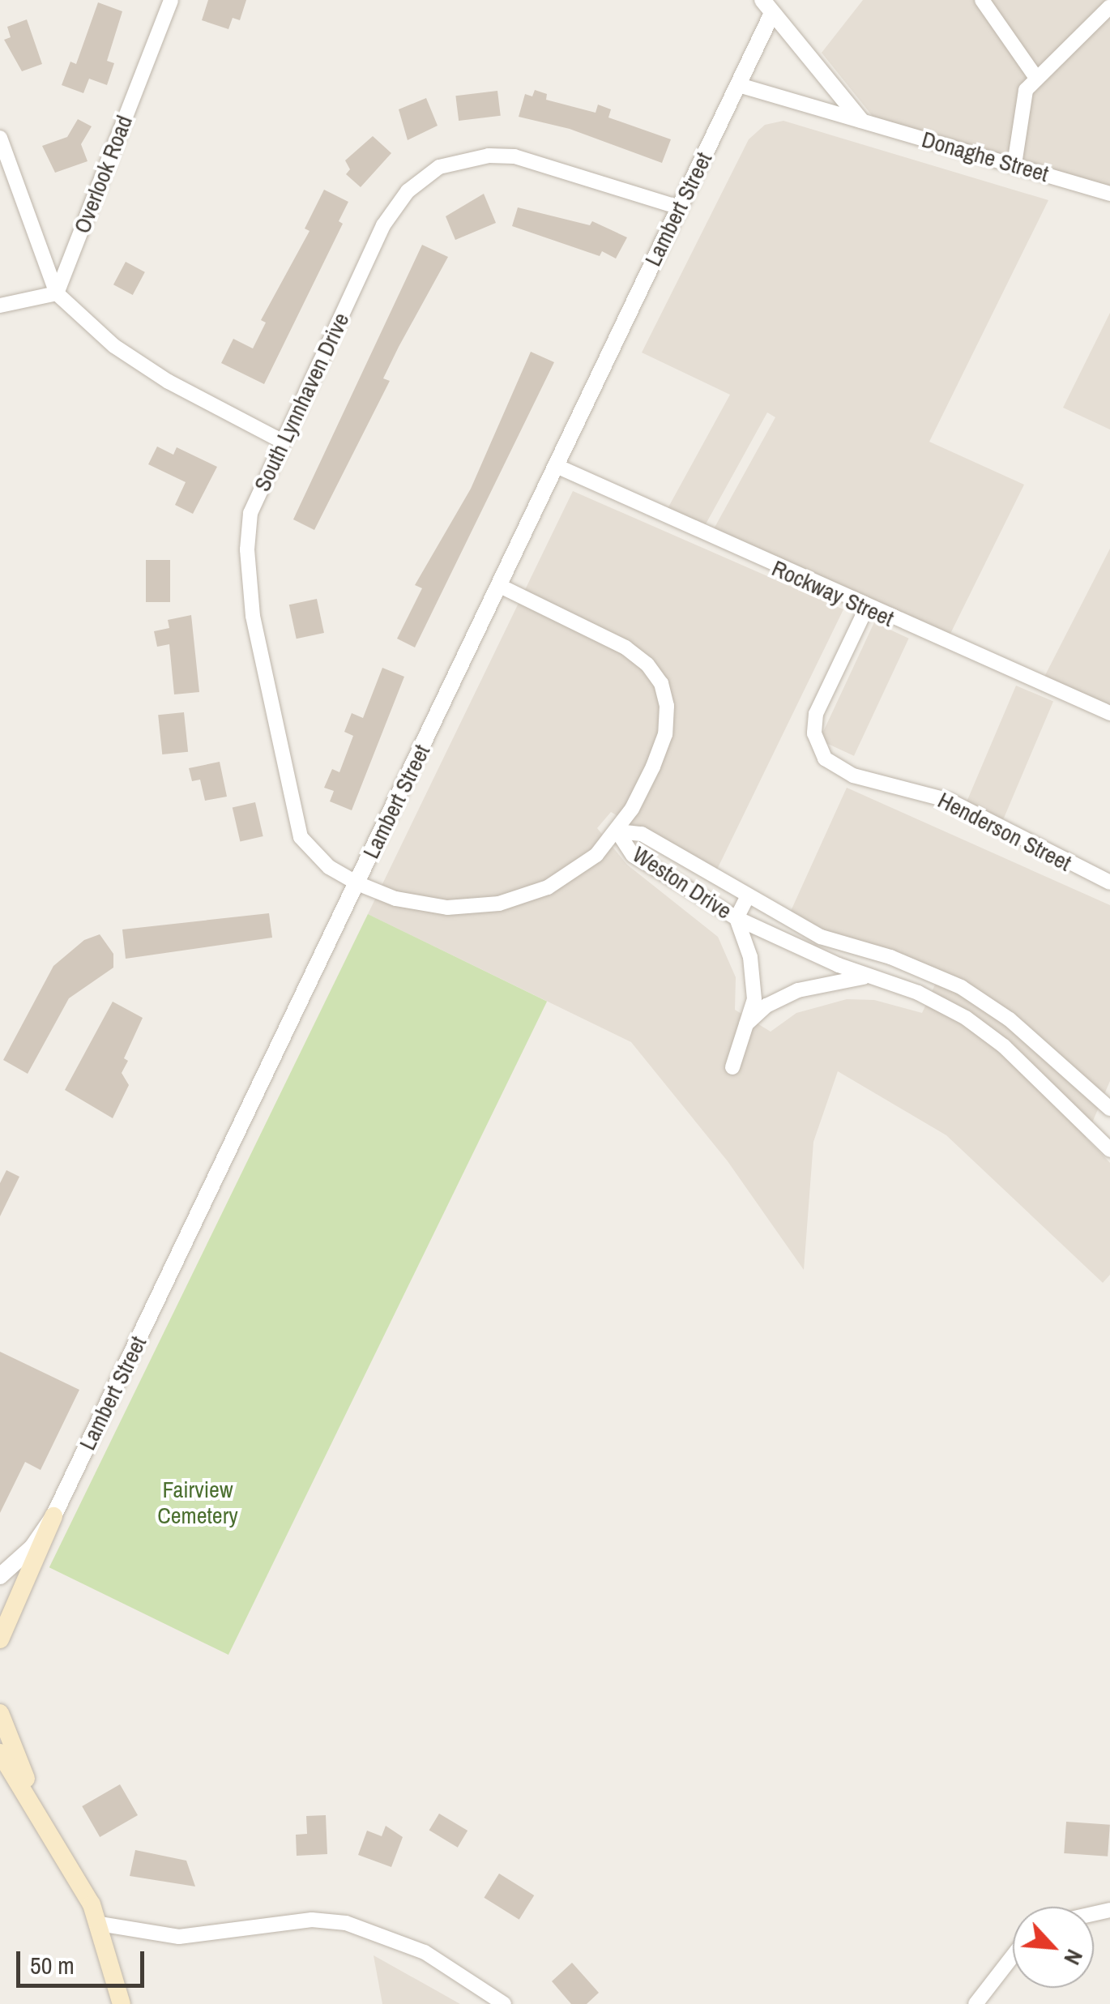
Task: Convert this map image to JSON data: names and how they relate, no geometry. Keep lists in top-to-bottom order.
{
  "streets": {
    "street": [
      "Donaghe Street",
      "Overlook Road",
      "Lambert Street",
      "South Lynnhaven Drive",
      "Rockway Street",
      "Henderson Street",
      "Weston Drive"
    ]
  },
  "crossings": [
    ["Donaghe Street", "Lambert Street"],
    ["Lambert Street", "South Lynnhaven Drive"],
    ["Lambert Street", "Rockway Street"],
    ["South Lynnhaven Drive", "Weston Drive"],
    ["Rockway Street", "Henderson Street"]
  ],
  "parks": ["Fairview Cemetery"],
  "scale_bar": "50 m",
  "north": "bottom right"
}
